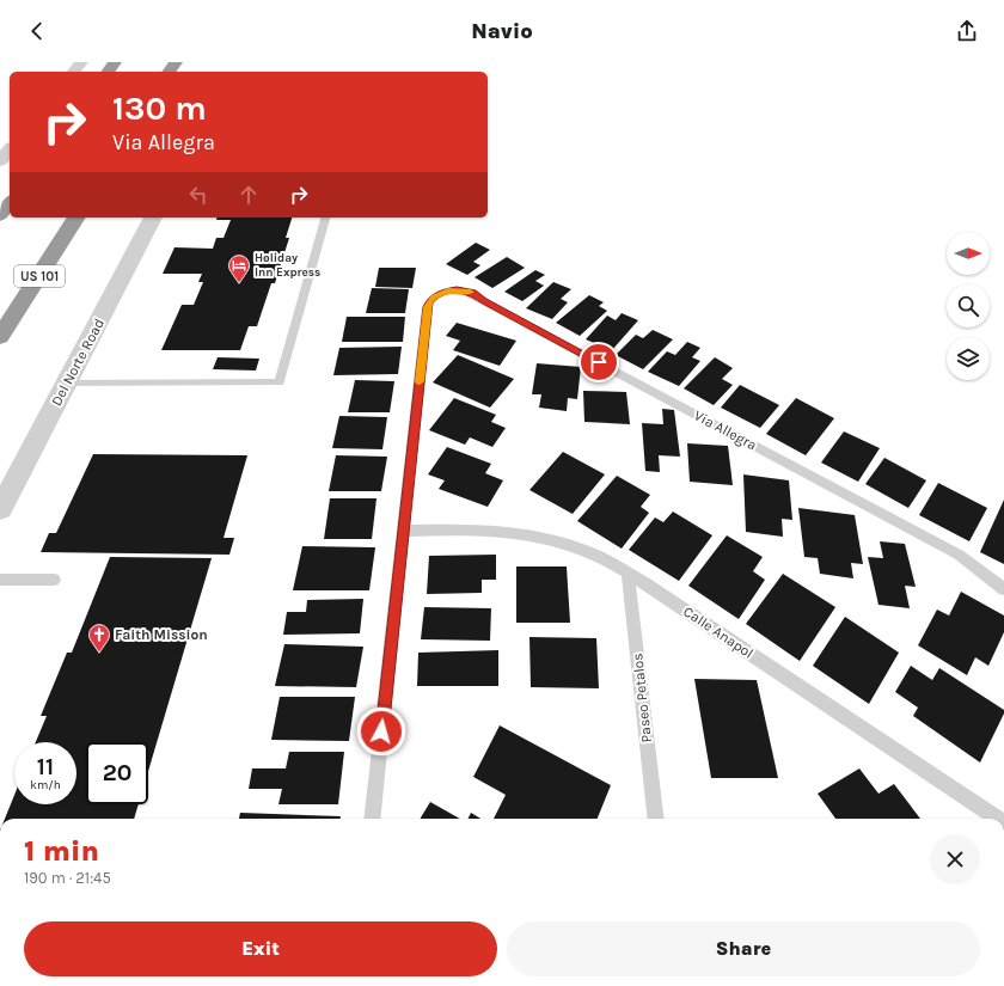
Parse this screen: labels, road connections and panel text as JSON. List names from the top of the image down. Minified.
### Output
{"streets":{"highway":["US 101"],"street":["Del Norte Road"],"lane":["Via Allegra","Calle Anapol","Paseo Petalos"]},"crossings":[["Via Allegra","Calle Anapol"],["Calle Anapol","Paseo Petalos"]],"places":{"hotel":["Holiday Inn Express"],"church":["Faith Mission"]},"north":"right","page":{"header":"Navio","turn":["130 m","Via Allegra"],"speed":"11 km/h","limit":"20","heading":["1 min","190 m · 21:45"],"buttons":["Exit","Share"]}}
